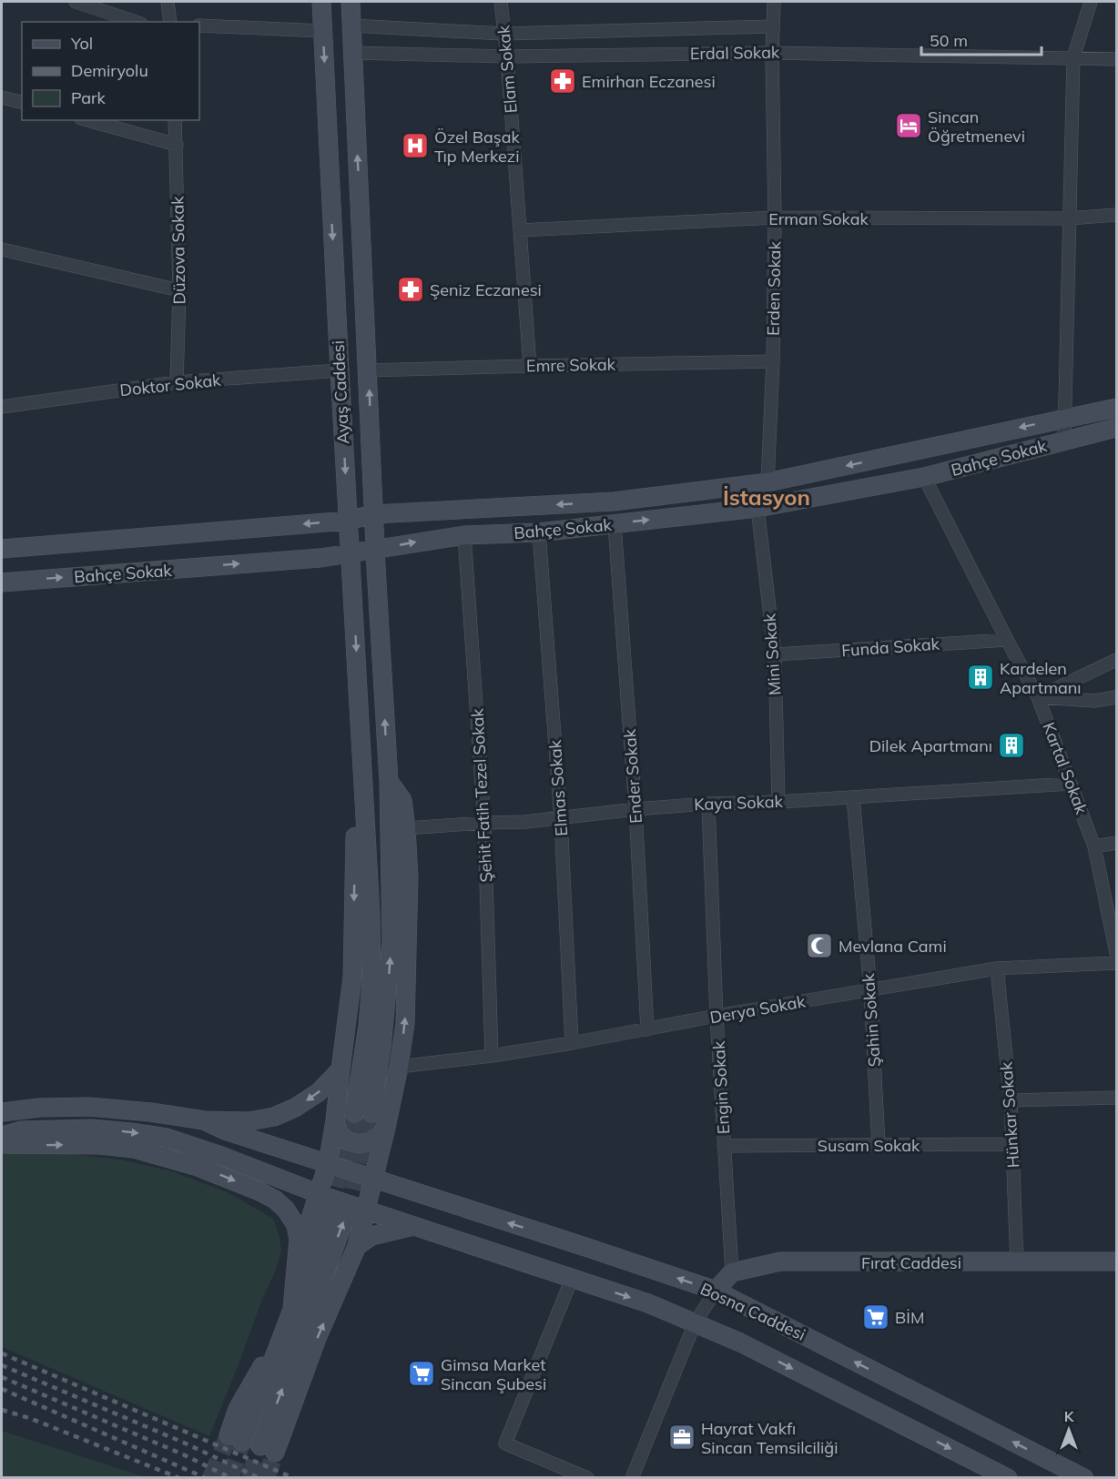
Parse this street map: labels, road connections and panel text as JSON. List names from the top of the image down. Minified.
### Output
{"streets":{"street":["Erdal Sokak","Elam Sokak","Erman Sokak","Düzova Sokak","Erden Sokak","Emre Sokak","Doktor Sokak","Ayaş Caddesi","Bahçe Sokak","Funda Sokak","Mini Sokak","Kartal Sokak","Ender Sokak","Elmas Sokak","Şehit Fatih Tezel Sokak","Kaya Sokak","Derya Sokak","Şahin Sokak","Engin Sokak","Hünkar Sokak","Susam Sokak","Fırat Caddesi","Bosna Caddesi"]},"crossings":[["Erdal Sokak","Elam Sokak"],["Erdal Sokak","Erden Sokak"],["Erdal Sokak","Ayaş Caddesi"],["Elam Sokak","Erman Sokak"],["Elam Sokak","Emre Sokak"],["Erman Sokak","Erden Sokak"],["Düzova Sokak","Doktor Sokak"],["Erden Sokak","Emre Sokak"],["Erden Sokak","Bahçe Sokak"],["Erden Sokak","Mini Sokak"],["Emre Sokak","Ayaş Caddesi"],["Doktor Sokak","Ayaş Caddesi"],["Ayaş Caddesi","Bahçe Sokak"],["Bahçe Sokak","Mini Sokak"],["Bahçe Sokak","Kartal Sokak"],["Bahçe Sokak","Ender Sokak"],["Bahçe Sokak","Elmas Sokak"],["Bahçe Sokak","Şehit Fatih Tezel Sokak"],["Funda Sokak","Mini Sokak"],["Funda Sokak","Kartal Sokak"],["Mini Sokak","Kaya Sokak"],["Kartal Sokak","Kaya Sokak"],["Ender Sokak","Kaya Sokak"],["Ender Sokak","Derya Sokak"],["Elmas Sokak","Kaya Sokak"],["Elmas Sokak","Derya Sokak"],["Şehit Fatih Tezel Sokak","Kaya Sokak"],["Şehit Fatih Tezel Sokak","Derya Sokak"],["Kaya Sokak","Şahin Sokak"],["Kaya Sokak","Engin Sokak"],["Derya Sokak","Şahin Sokak"],["Derya Sokak","Engin Sokak"],["Derya Sokak","Hünkar Sokak"],["Şahin Sokak","Susam Sokak"],["Engin Sokak","Susam Sokak"],["Engin Sokak","Fırat Caddesi"],["Hünkar Sokak","Susam Sokak"],["Hünkar Sokak","Fırat Caddesi"]],"districts":["İstasyon"],"places":{"pharmacy":["Emirhan Eczanesi","Şeniz Eczanesi"],"hotel":["Sincan Öğretmenevi"],"hospital":["Özel Başak Tıp Merkezi"],"building":["Kardelen Apartmanı","Dilek Apartmanı"],"mosque":["Mevlana Cami"],"supermarket":["BİM","Gimsa Market Sincan Şubesi"],"office":["Hayrat Vakfı Sincan Temsilciliği"]},"legend":["Yol","Demiryolu","Park"],"scale_bar":"50 m","north":"top"}
